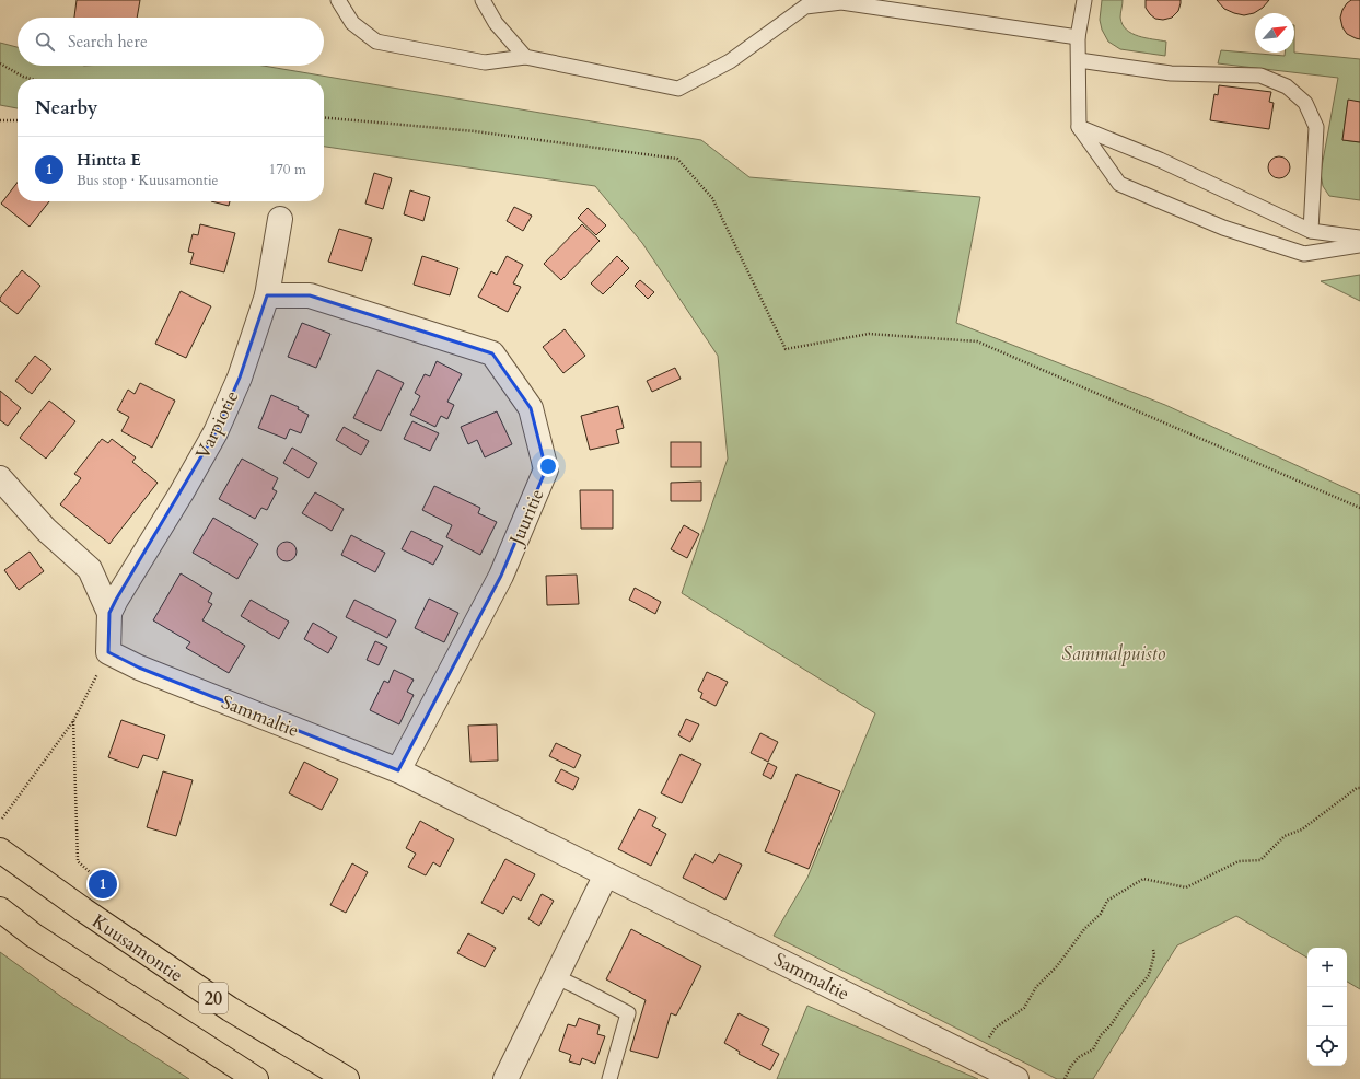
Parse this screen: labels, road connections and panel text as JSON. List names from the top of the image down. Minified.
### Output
{"streets":{"highway":["Kuusamontie","20"],"street":["Varpiotie","Juuritie","Sammaltie"]},"crossings":[["Varpiotie","Juuritie"],["Juuritie","Sammaltie"]],"parks":["Sammalpuisto"],"north":"top right","page":{"search":"Search here","heading":"Nearby","list":[{"mark":"1","name":"Hintta E","note":"Bus stop · Kuusamontie","value":"170 m"}],"pins":"1","map_buttons":["+","−"]}}
